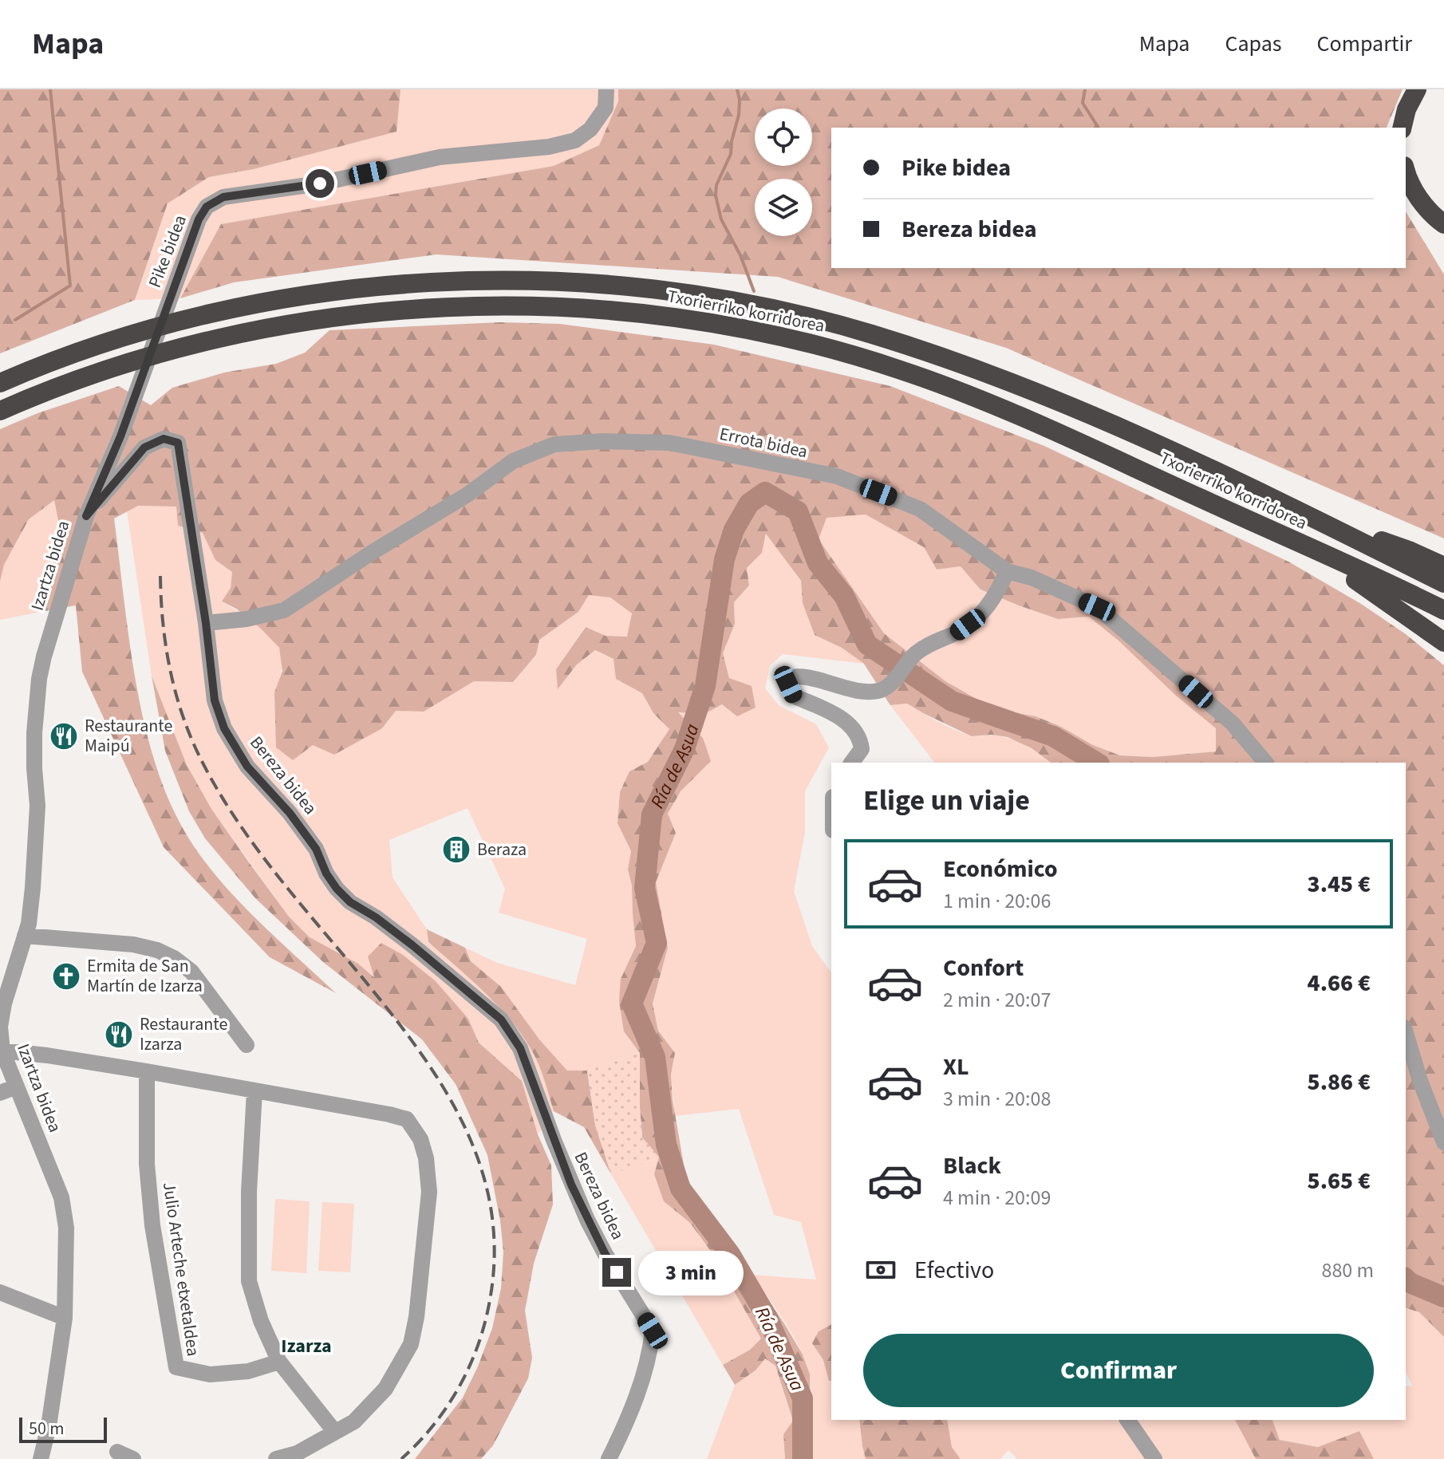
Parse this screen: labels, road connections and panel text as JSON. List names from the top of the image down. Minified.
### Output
{"streets":{"highway":["Txorierriko korridorea"],"street":["Pike bidea","Errota bidea","Izartza bidea","Bereza bidea","Julio Arteche etxetaldea"]},"crossings":[["Pike bidea","Izartza bidea"],["Errota bidea","Bereza bidea"],["Izartza bidea","Bereza bidea"]],"districts":["Izarza"],"water":["Ría de Asua"],"places":{"restaurant":["Restaurante Maipú","Restaurante Izarza"],"building":["Beraza"],"church":["Ermita de San Martín de Izarza"]},"scale_bar":"50 m","page":{"header":"Mapa","nav":["Mapa","Capas","Compartir"],"banner":["Pike bidea","Bereza bidea"],"heading":"Elige un viaje","list":[{"name":"Económico","note":"1 min · 20:06","value":"3.45 €"},{"name":"Confort","note":"2 min · 20:07","value":"4.66 €"},{"name":"XL","note":"3 min · 20:08","value":"5.86 €"},{"name":"Black","note":"4 min · 20:09","value":"5.65 €"}],"pay":["Efectivo","880 m"],"bubble":"3 min","buttons":"Confirmar","scale":"50 m"}}
